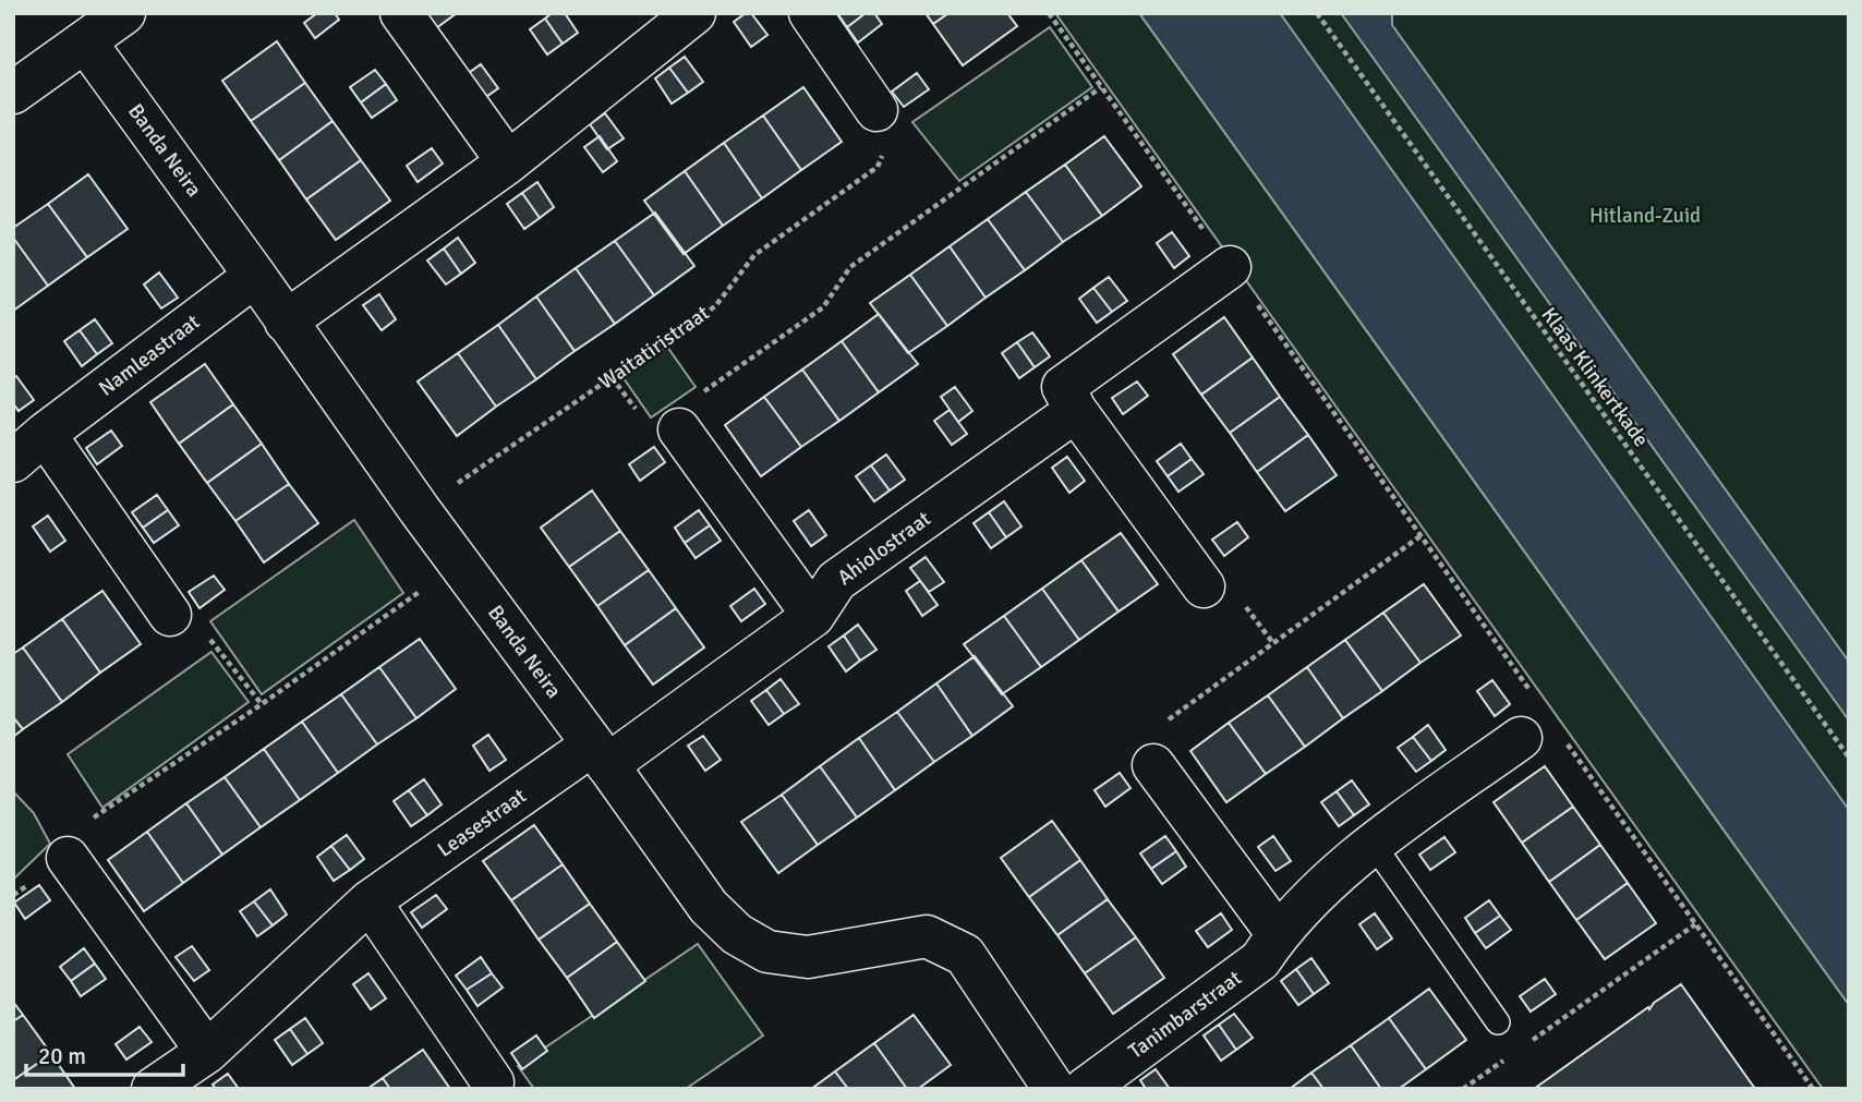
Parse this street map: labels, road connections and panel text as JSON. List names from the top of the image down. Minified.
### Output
{"streets":{"street":["Banda Neira","Namleastraat","Ahiolostraat","Leasestraat","Tanimbarstraat"],"path":["Waitatiristraat","Klaas Klinkertkade"]},"crossings":[["Banda Neira","Waitatiristraat"],["Banda Neira","Namleastraat"],["Banda Neira","Leasestraat"],["Ahiolostraat","Leasestraat"]],"parks":["Hitland-Zuid"],"scale_bar":"20 m"}
